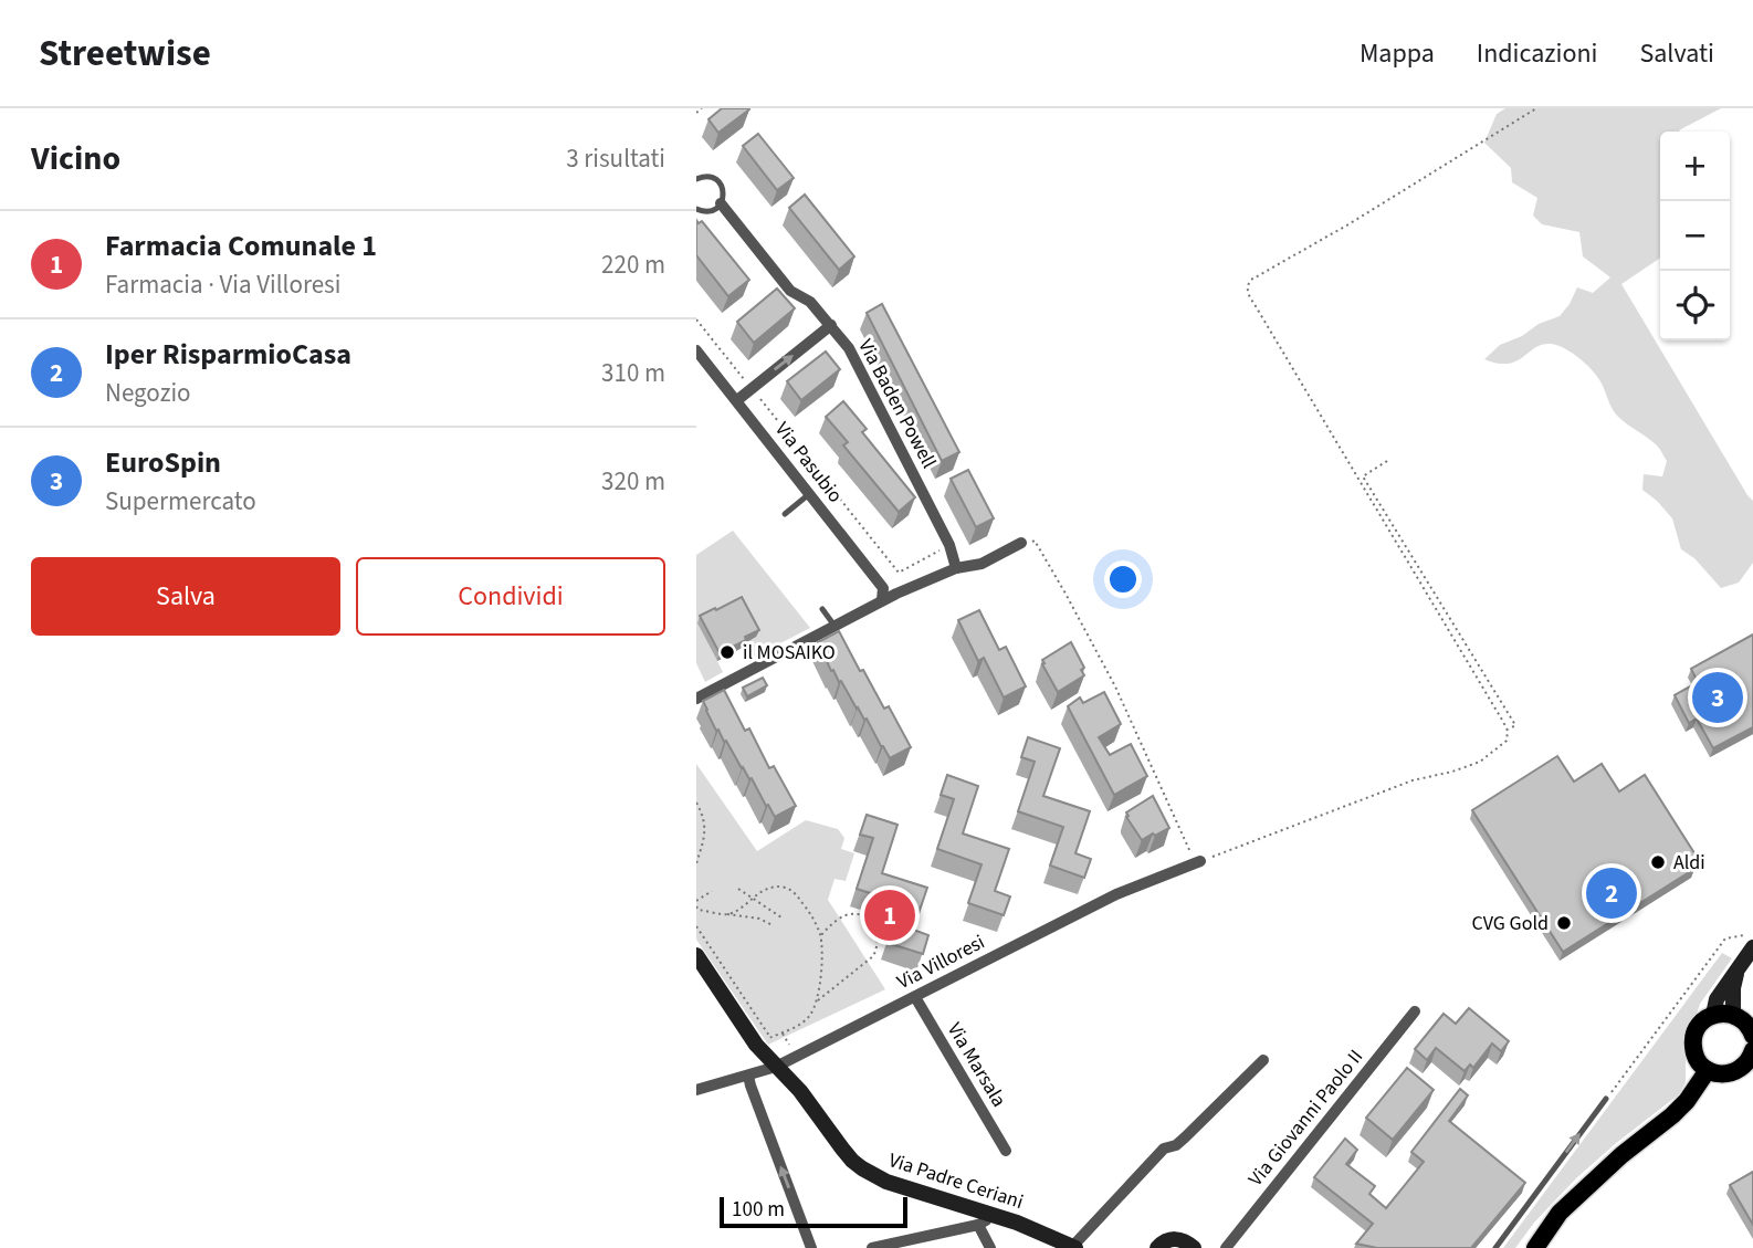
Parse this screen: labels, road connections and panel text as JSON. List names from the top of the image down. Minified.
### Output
{"streets":{"street":["Via Baden Powell","Via Pasubio","Via Villoresi","Via Marsala","Via Giovanni Paolo II","Via Padre Ceriani"]},"crossings":[["Via Villoresi","Via Marsala"],["Via Villoresi","Via Padre Ceriani"]],"places":["il MOSAIKO","Aldi","CVG Gold"],"scale_bar":"100 m","page":{"header":"Streetwise","nav":["Mappa","Indicazioni","Salvati"],"heading":["Vicino","3 risultati"],"map_buttons":["+","−"],"list":[{"mark":"1","name":"Farmacia Comunale 1","note":"Farmacia · Via Villoresi","value":"220 m"},{"mark":"2","name":"Iper RisparmioCasa","note":"Negozio","value":"310 m"},{"mark":"3","name":"EuroSpin","note":"Supermercato","value":"320 m"}],"buttons":["Salva","Condividi"],"pins":["3","2","1"],"scale":"100 m"}}
